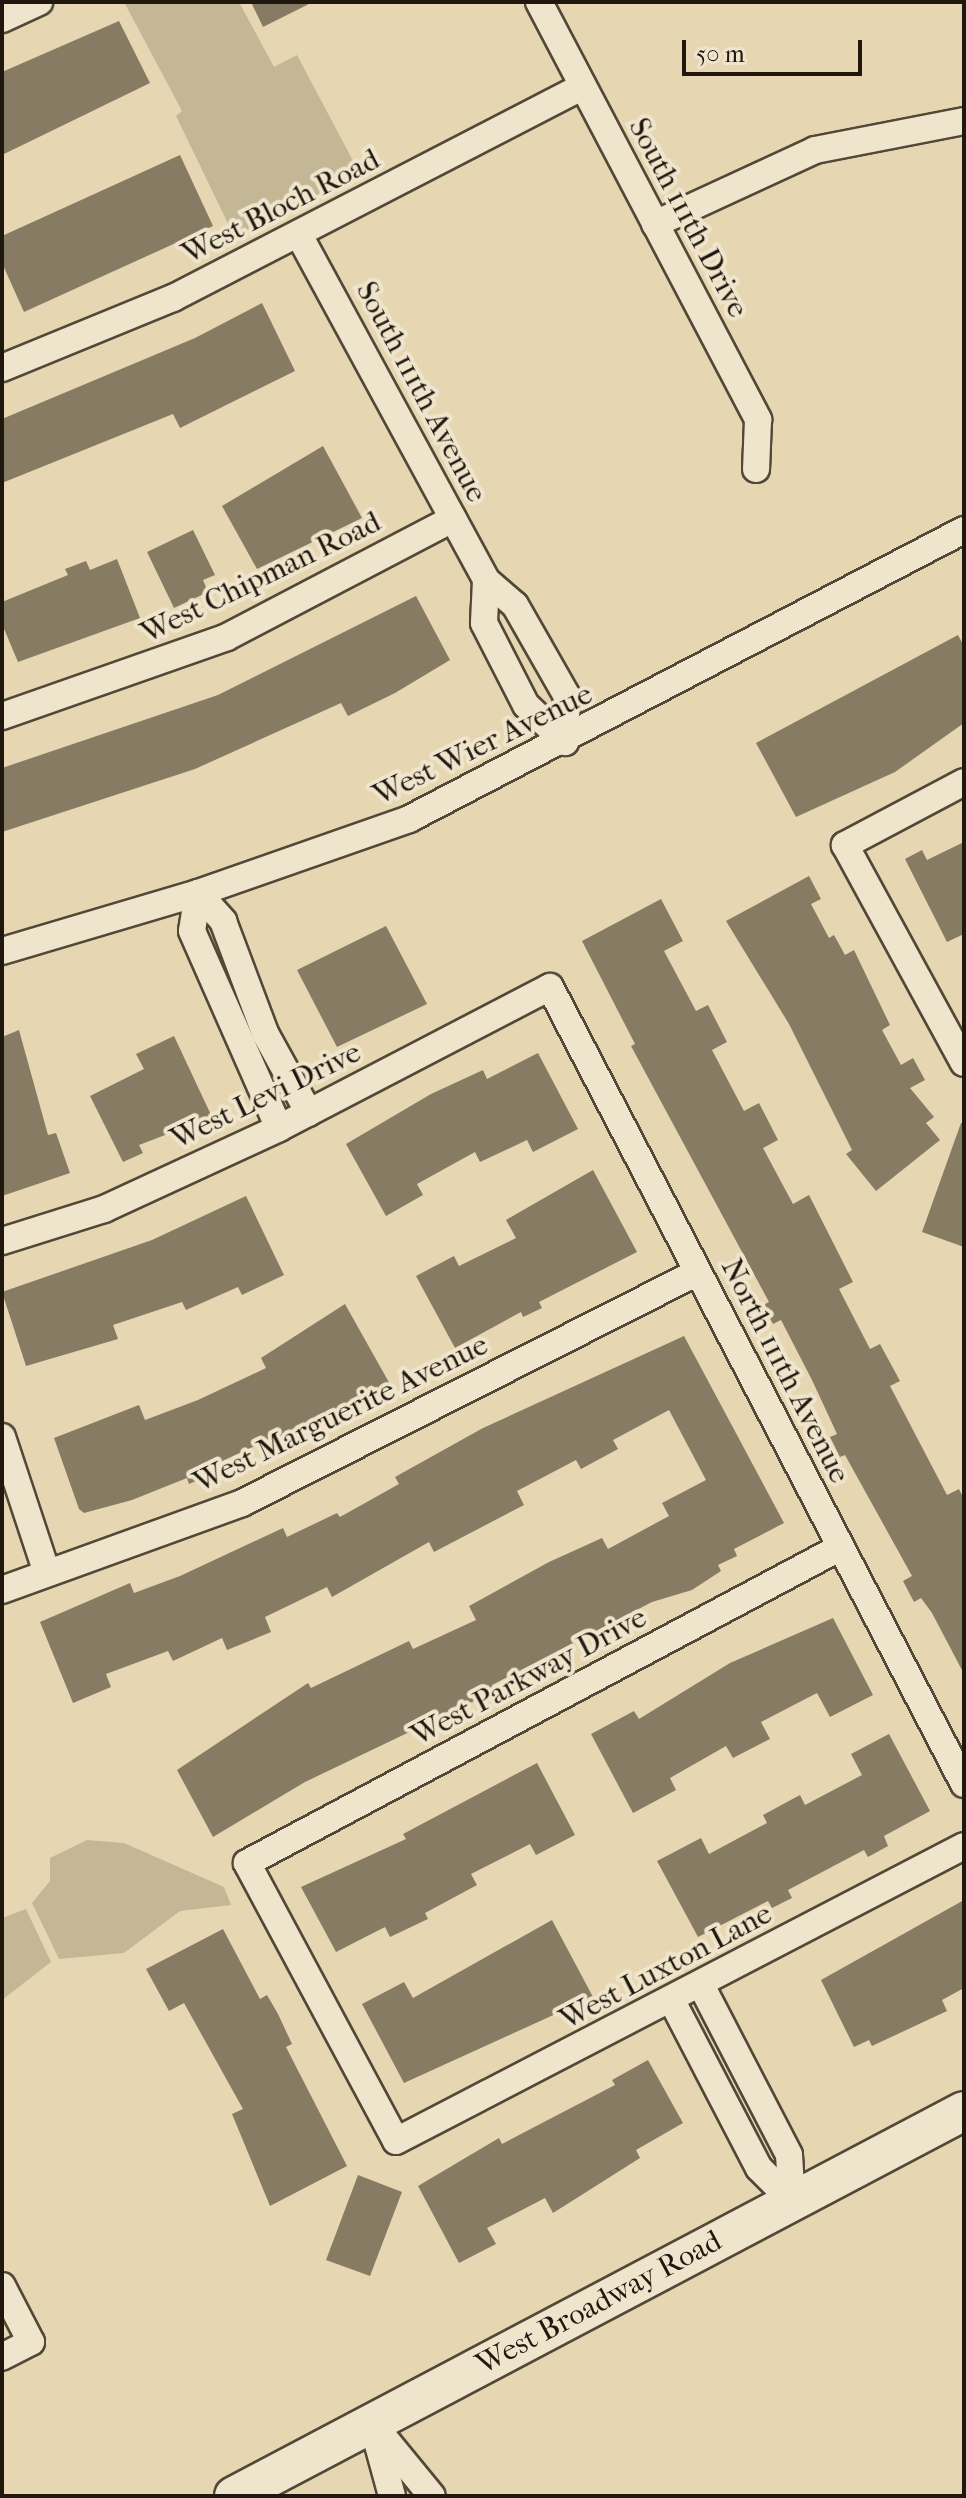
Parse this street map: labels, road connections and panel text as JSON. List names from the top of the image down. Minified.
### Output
{"streets":{"main road":["West Broadway Road"],"street":["West Bloch Road","South 111th Drive","South 111th Avenue","West Chipman Road","West Wier Avenue","West Levi Drive","North 111th Avenue","West Marguerite Avenue","West Parkway Drive","West Luxton Lane"]},"crossings":[["West Bloch Road","South 111th Drive"],["West Bloch Road","South 111th Avenue"],["South 111th Avenue","West Chipman Road"],["South 111th Avenue","West Wier Avenue"],["West Levi Drive","North 111th Avenue"],["North 111th Avenue","West Marguerite Avenue"],["North 111th Avenue","West Parkway Drive"],["West Parkway Drive","West Luxton Lane"]],"scale_bar":"50 m"}
